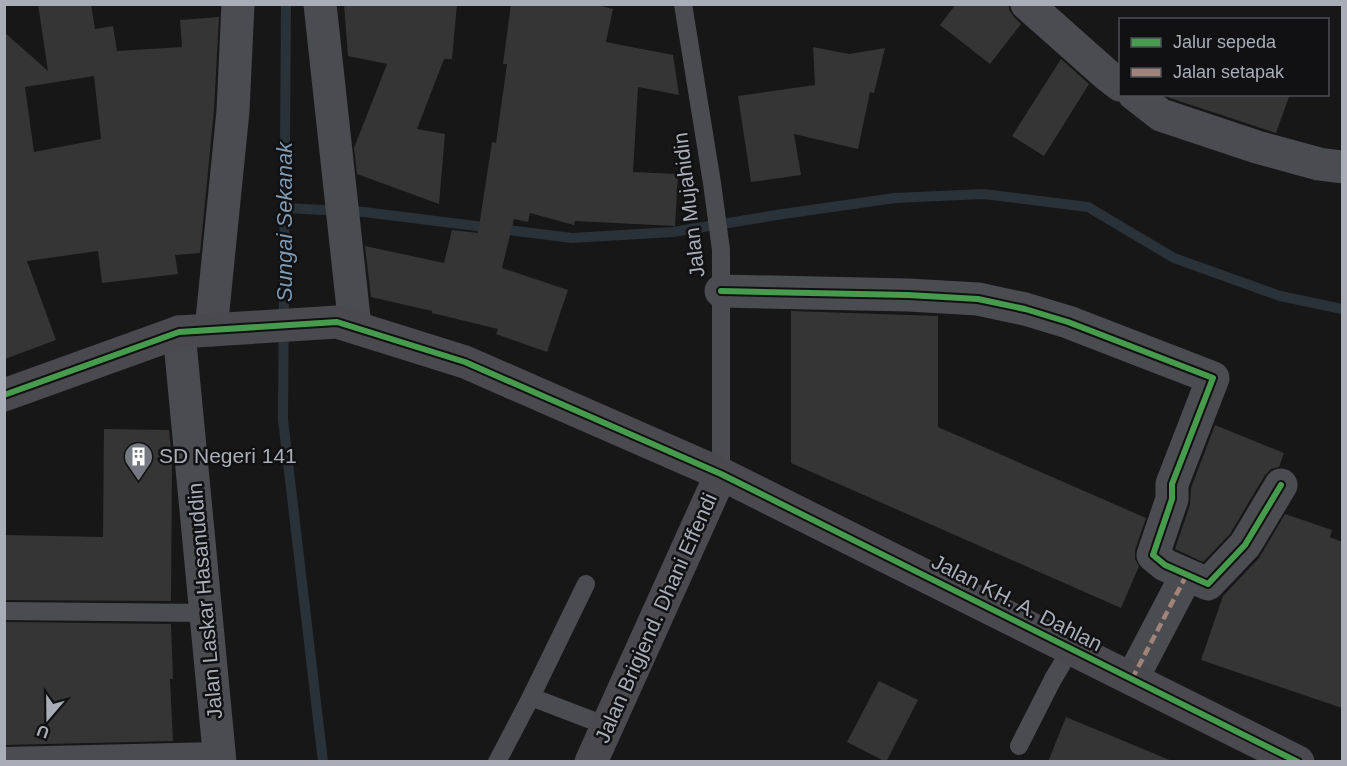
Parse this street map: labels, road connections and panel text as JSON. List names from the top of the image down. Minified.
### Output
{"streets":{"street":["Jalan Laskar Hasanuddin","Jalan KH. A. Dahlan","Jalan Brigjend. Dhani Effendi"],"lane":["Jalan Mujahidin"]},"crossings":[["Jalan Mujahidin","Jalan KH. A. Dahlan"],["Jalan Mujahidin","Jalan Brigjend. Dhani Effendi"],["Jalan KH. A. Dahlan","Jalan Brigjend. Dhani Effendi"]],"water":["Sungai Sekanak"],"places":{"building":["SD Negeri 141"]},"legend":["Jalur sepeda","Jalan setapak"],"north":"bottom"}
